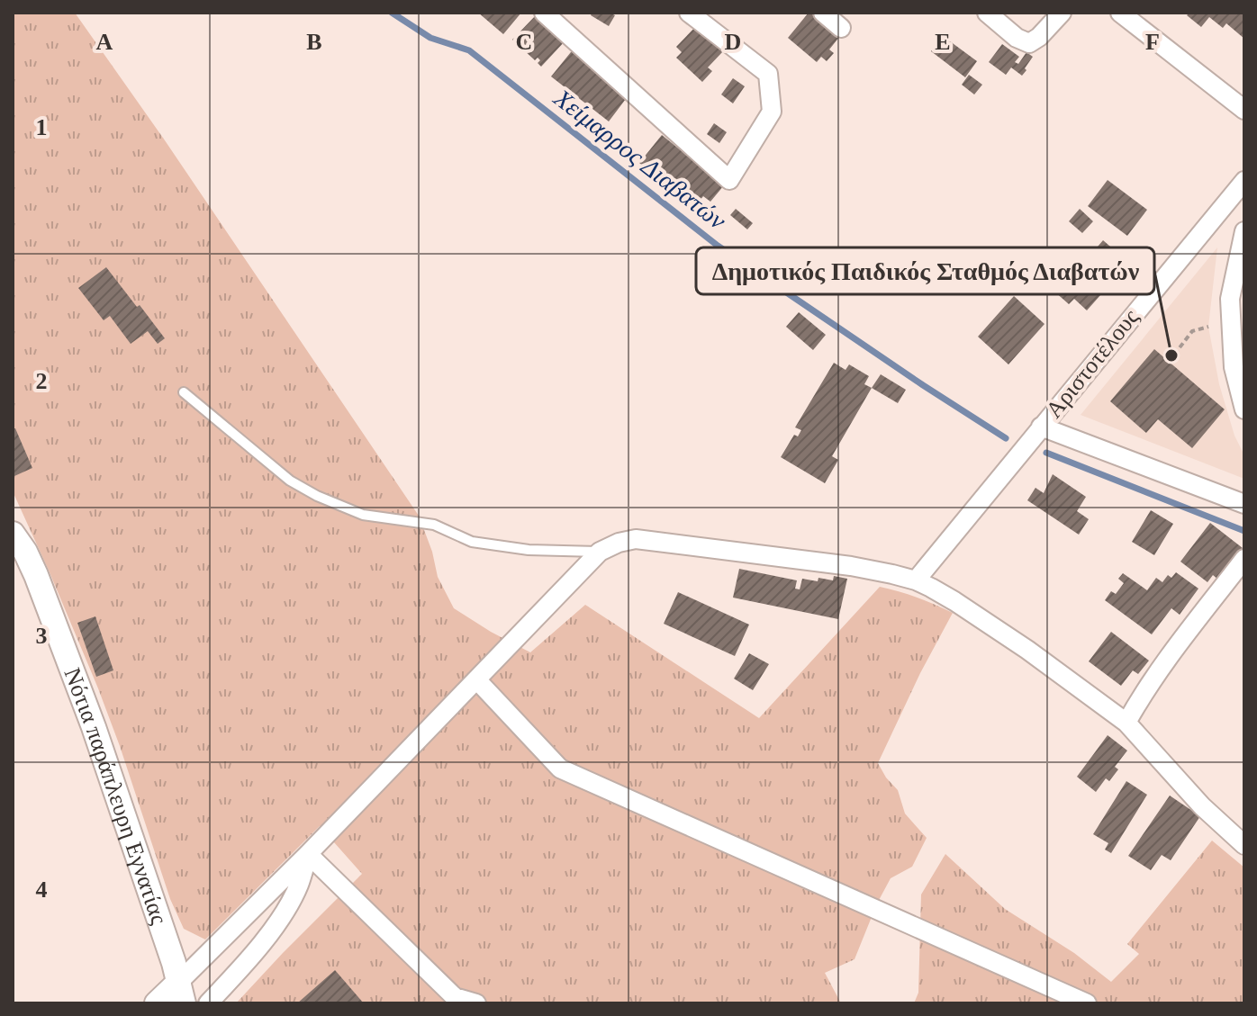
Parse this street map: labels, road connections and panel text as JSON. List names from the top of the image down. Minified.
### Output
{"streets":{"street":["Αριστοτέλους","Νότια παράπλευρη Εγνατίας"]},"water":["Χείμαρρος Διαβατών"],"places":["Δημοτικός Παιδικός Σταθμός Διαβατών"],"grid":{"columns":["A","B","C","D","E","F"],"rows":["1","2","3","4"]}}
